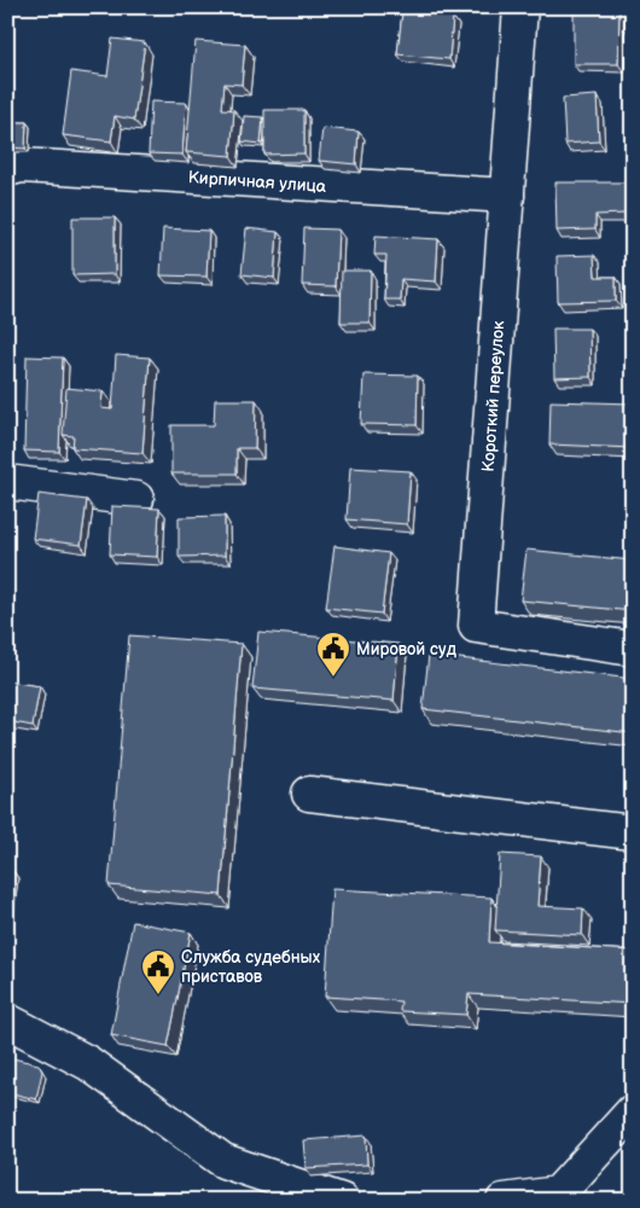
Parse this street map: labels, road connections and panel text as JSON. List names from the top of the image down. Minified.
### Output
{"streets":{"street":["Кирпичная улица","Короткий переулок"]},"crossings":[["Кирпичная улица","Короткий переулок"]],"places":{"public building":["Мировой суд","Служба судебных приставов"]}}
